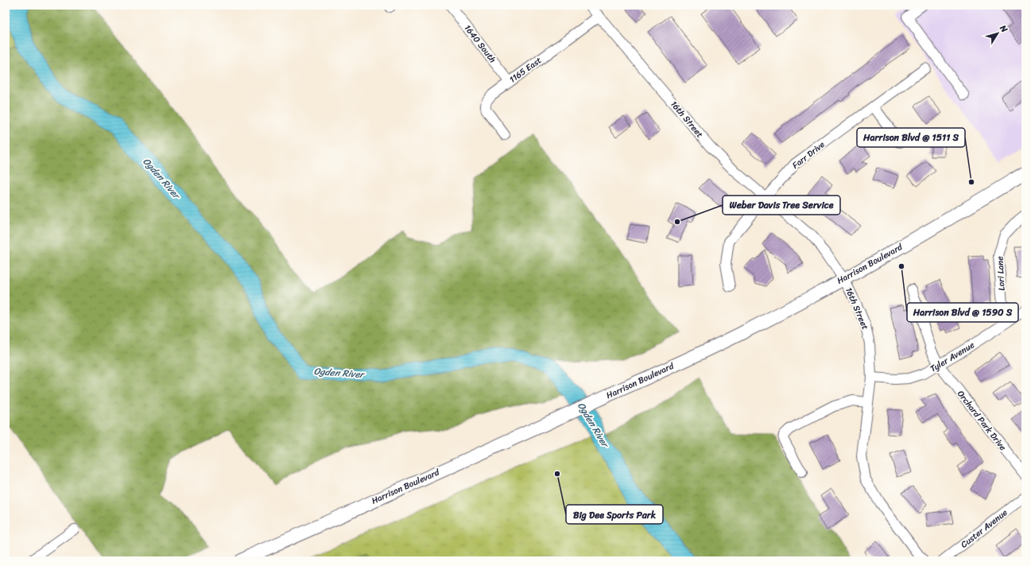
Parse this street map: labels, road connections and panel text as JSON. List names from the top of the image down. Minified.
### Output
{"streets":{"main road":["Harrison Boulevard"],"street":["1640 South","1165 East","16th Street","Farr Drive","Lori Lane","Tyler Avenue","Orchard Park Drive","Custer Avenue"]},"crossings":[["1640 South","1165 East"],["1165 East","16th Street"],["16th Street","Farr Drive"],["16th Street","Harrison Boulevard"],["16th Street","Tyler Avenue"],["Lori Lane","Tyler Avenue"],["Tyler Avenue","Orchard Park Drive"]],"water":["Ogden River"],"places":["Harrison Blvd @ 1511 S","Weber Davis Tree Service","Harrison Blvd @ 1590 S","Big Dee Sports Park"],"north":"top right"}
